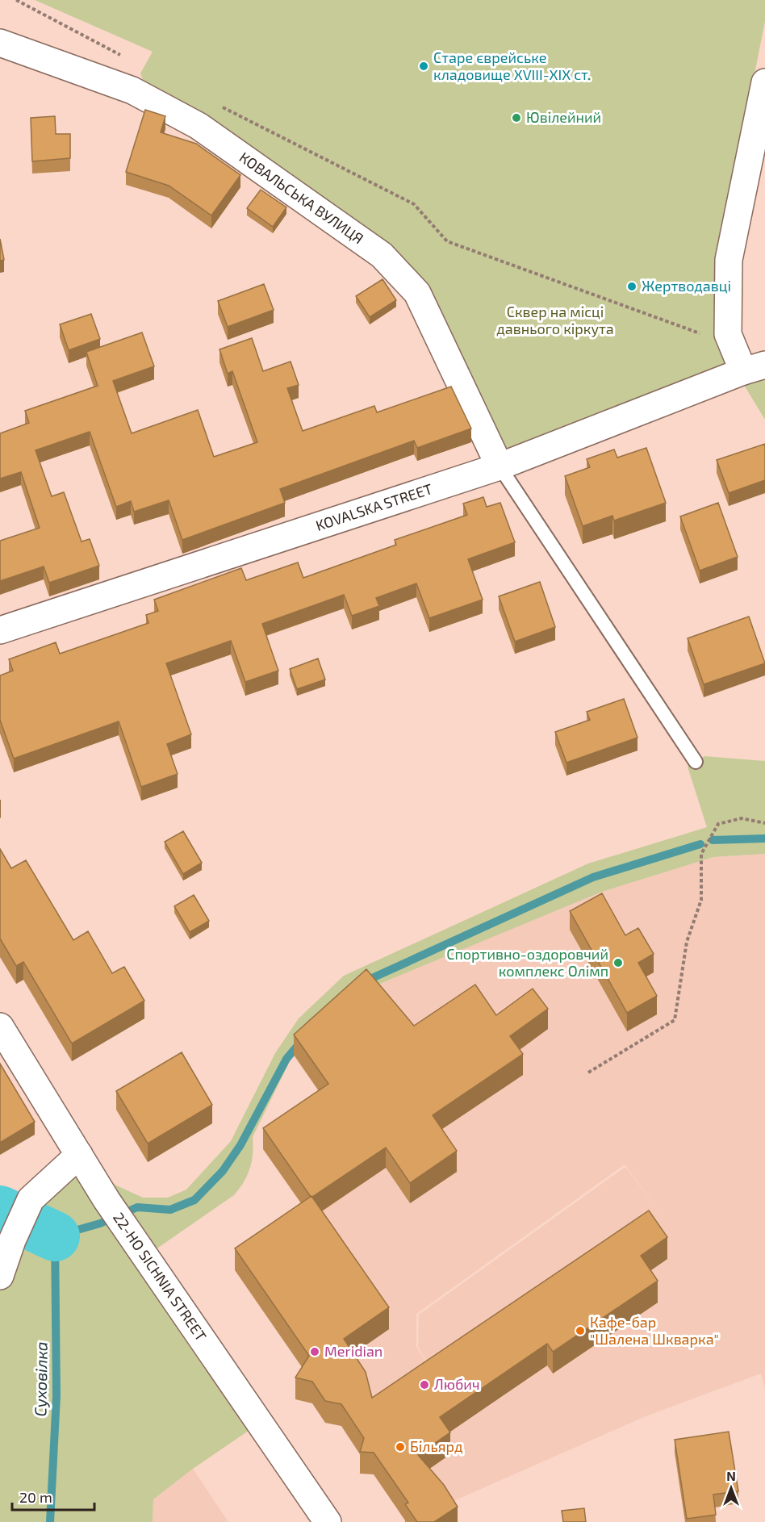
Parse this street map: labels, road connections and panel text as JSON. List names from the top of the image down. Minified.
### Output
{"streets":{"street":["КОВАЛЬСЬКА ВУЛИЦЯ","KOVALSKA STREET","22-HO SICHNIA STREET"]},"crossings":[["КОВАЛЬСЬКА ВУЛИЦЯ","KOVALSKA STREET"]],"water":["Суховілка"],"parks":["Сквер на місці давнього кіркута"],"places":["Старе єврейське кладовище XVIII-XIX ст.","Ювілейний","Жертводавці","Спортивно-оздоровчий комплекс Олімп","Кафе-бар \"Шалена Шкварка\"","Meridian","Любич","Більярд"],"scale_bar":"20 m","north":"top"}
